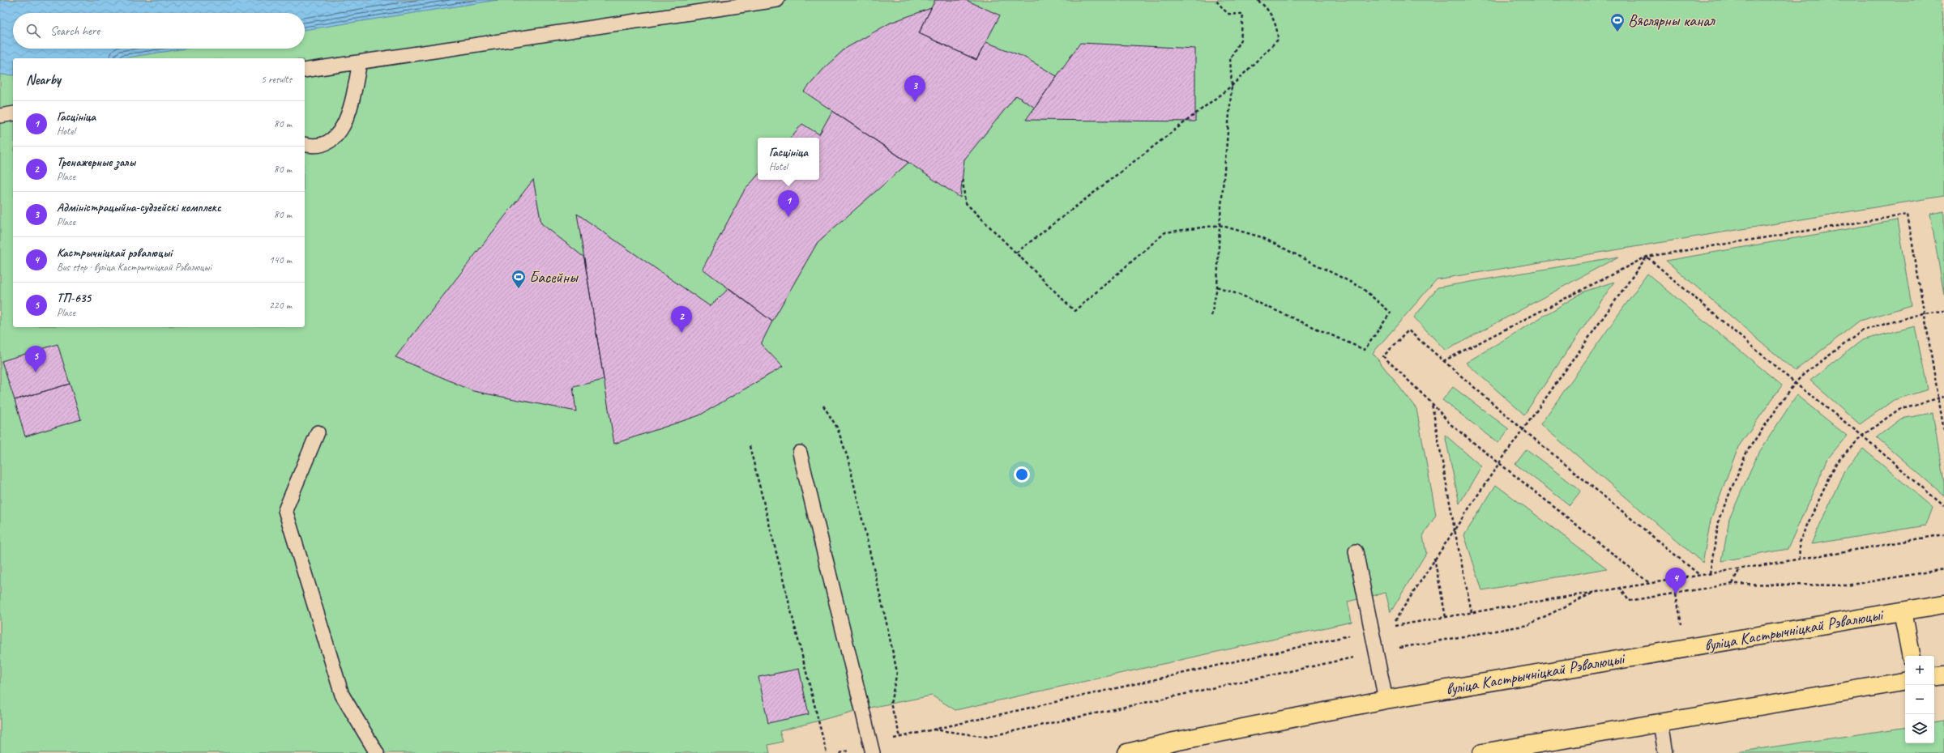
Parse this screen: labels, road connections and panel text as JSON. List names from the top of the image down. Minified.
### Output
{"streets":{"highway":["вуліца Кастрычніцкай Рэвалюцыі"]},"places":{"sports":["Вяслярны канал","Басейны"]},"page":{"search":"Search here","heading":["Nearby","5 results"],"pins":["3","1","2","5","4"],"list":[{"mark":"1","name":"Гасцініца","note":"Hotel","value":"80 m"},{"mark":"2","name":"Тренажерные залы","note":"Place","value":"80 m"},{"mark":"3","name":"Адміністрацыйна-судзейскі комплекс","note":"Place","value":"80 m"},{"mark":"4","name":"Кастрычніцкай рэвалюцыі","note":"Bus stop · вуліца Кастрычніцкай Рэвалюцыі","value":"140 m"},{"mark":"5","name":"ТП-635","note":"Place","value":"220 m"}],"popup":["Гасцініца","Hotel"],"map_buttons":["+","−"]}}
